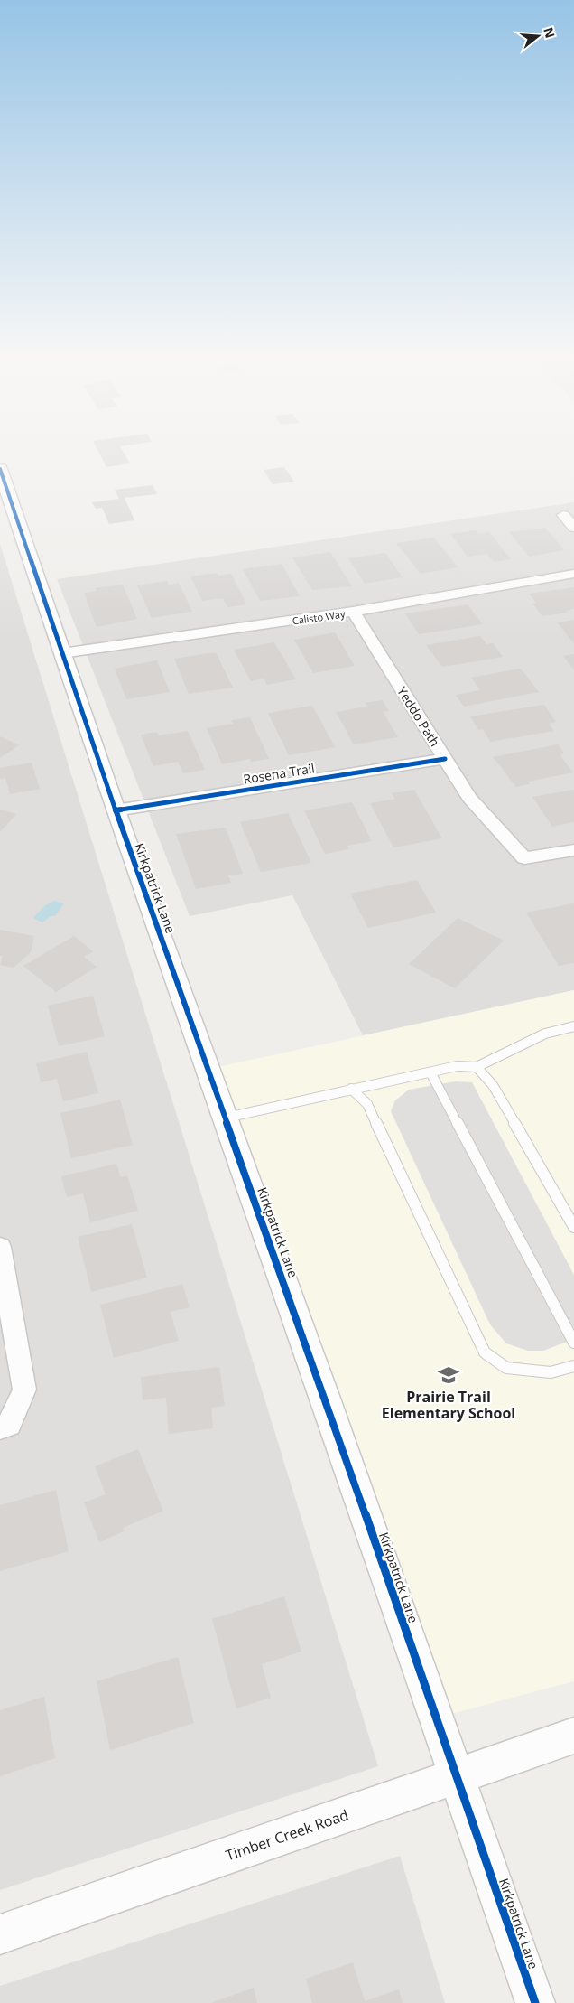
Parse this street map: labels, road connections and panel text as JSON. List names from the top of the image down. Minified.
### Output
{"streets":{"street":["Calisto Way","Yeddo Path","Rosena Trail","Kirkpatrick Lane","Timber Creek Road"]},"crossings":[["Calisto Way","Yeddo Path"],["Calisto Way","Kirkpatrick Lane"],["Yeddo Path","Rosena Trail"],["Rosena Trail","Kirkpatrick Lane"],["Kirkpatrick Lane","Timber Creek Road"]],"places":{"school or university":["Prairie Trail Elementary School"]},"north":"right"}
